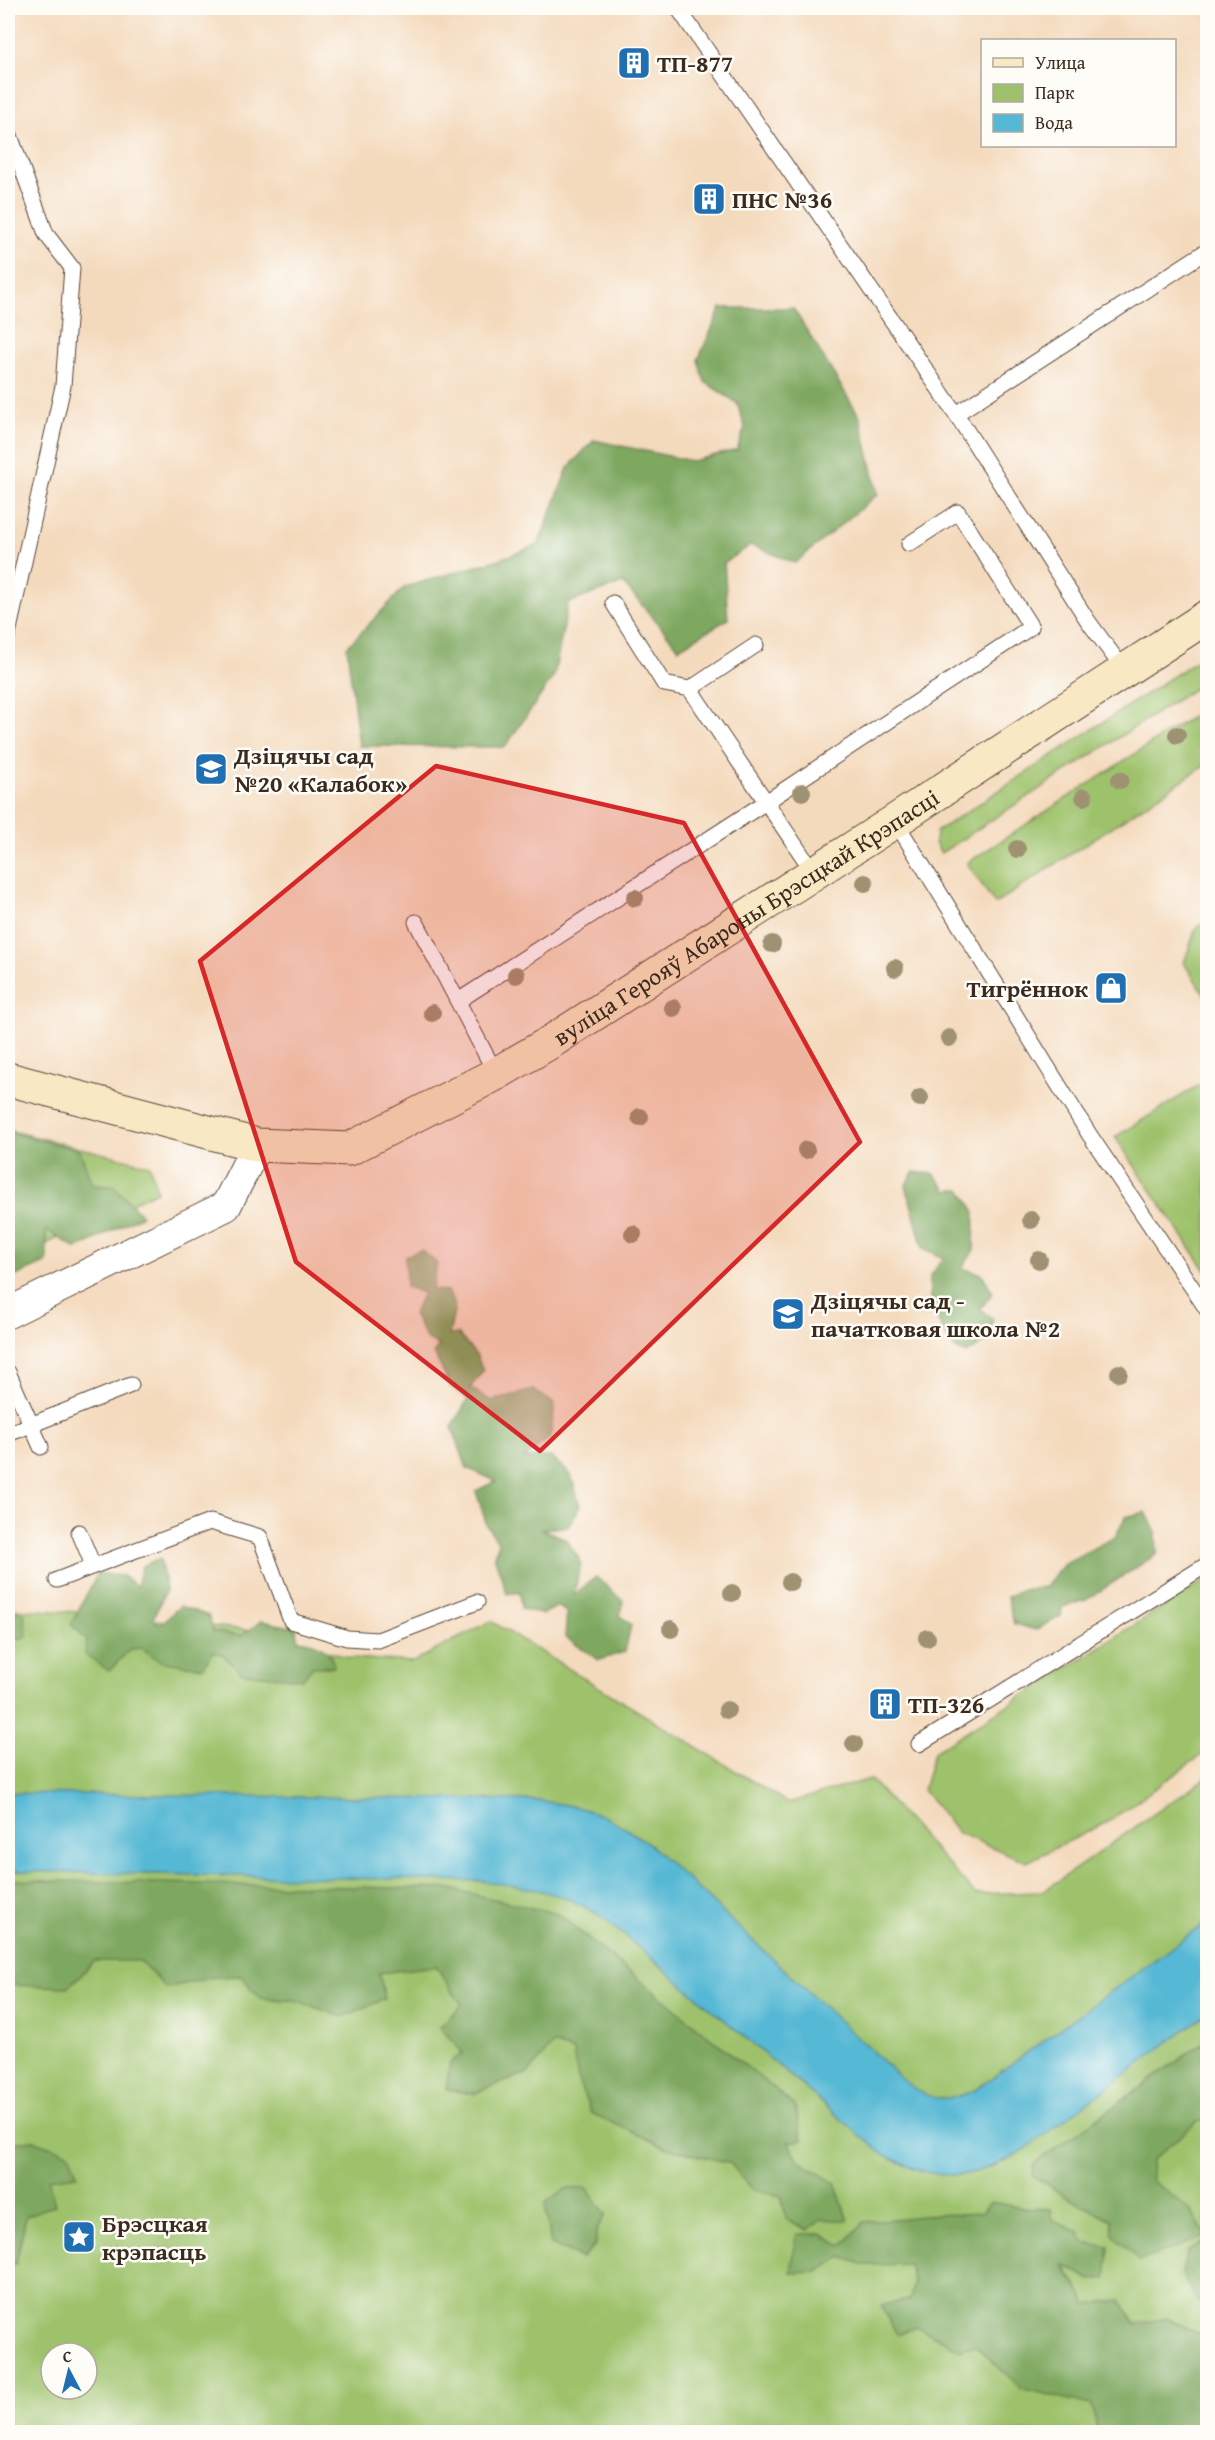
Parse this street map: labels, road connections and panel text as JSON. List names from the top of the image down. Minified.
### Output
{"streets":{"main road":["вуліца Герояў Абароны Брэсцкай Крэпасці"]},"places":{"building":["ТП-877","ПНС №36","ТП-326"],"school or university":["Дзіцячы сад №20 «Калабок»","Дзіцячы сад - пачатковая школа №2"],"shop":["Тигрённок"],"place":["Брэсцкая крэпасць"]},"legend":["Улица","Парк","Вода"],"north":"top"}
